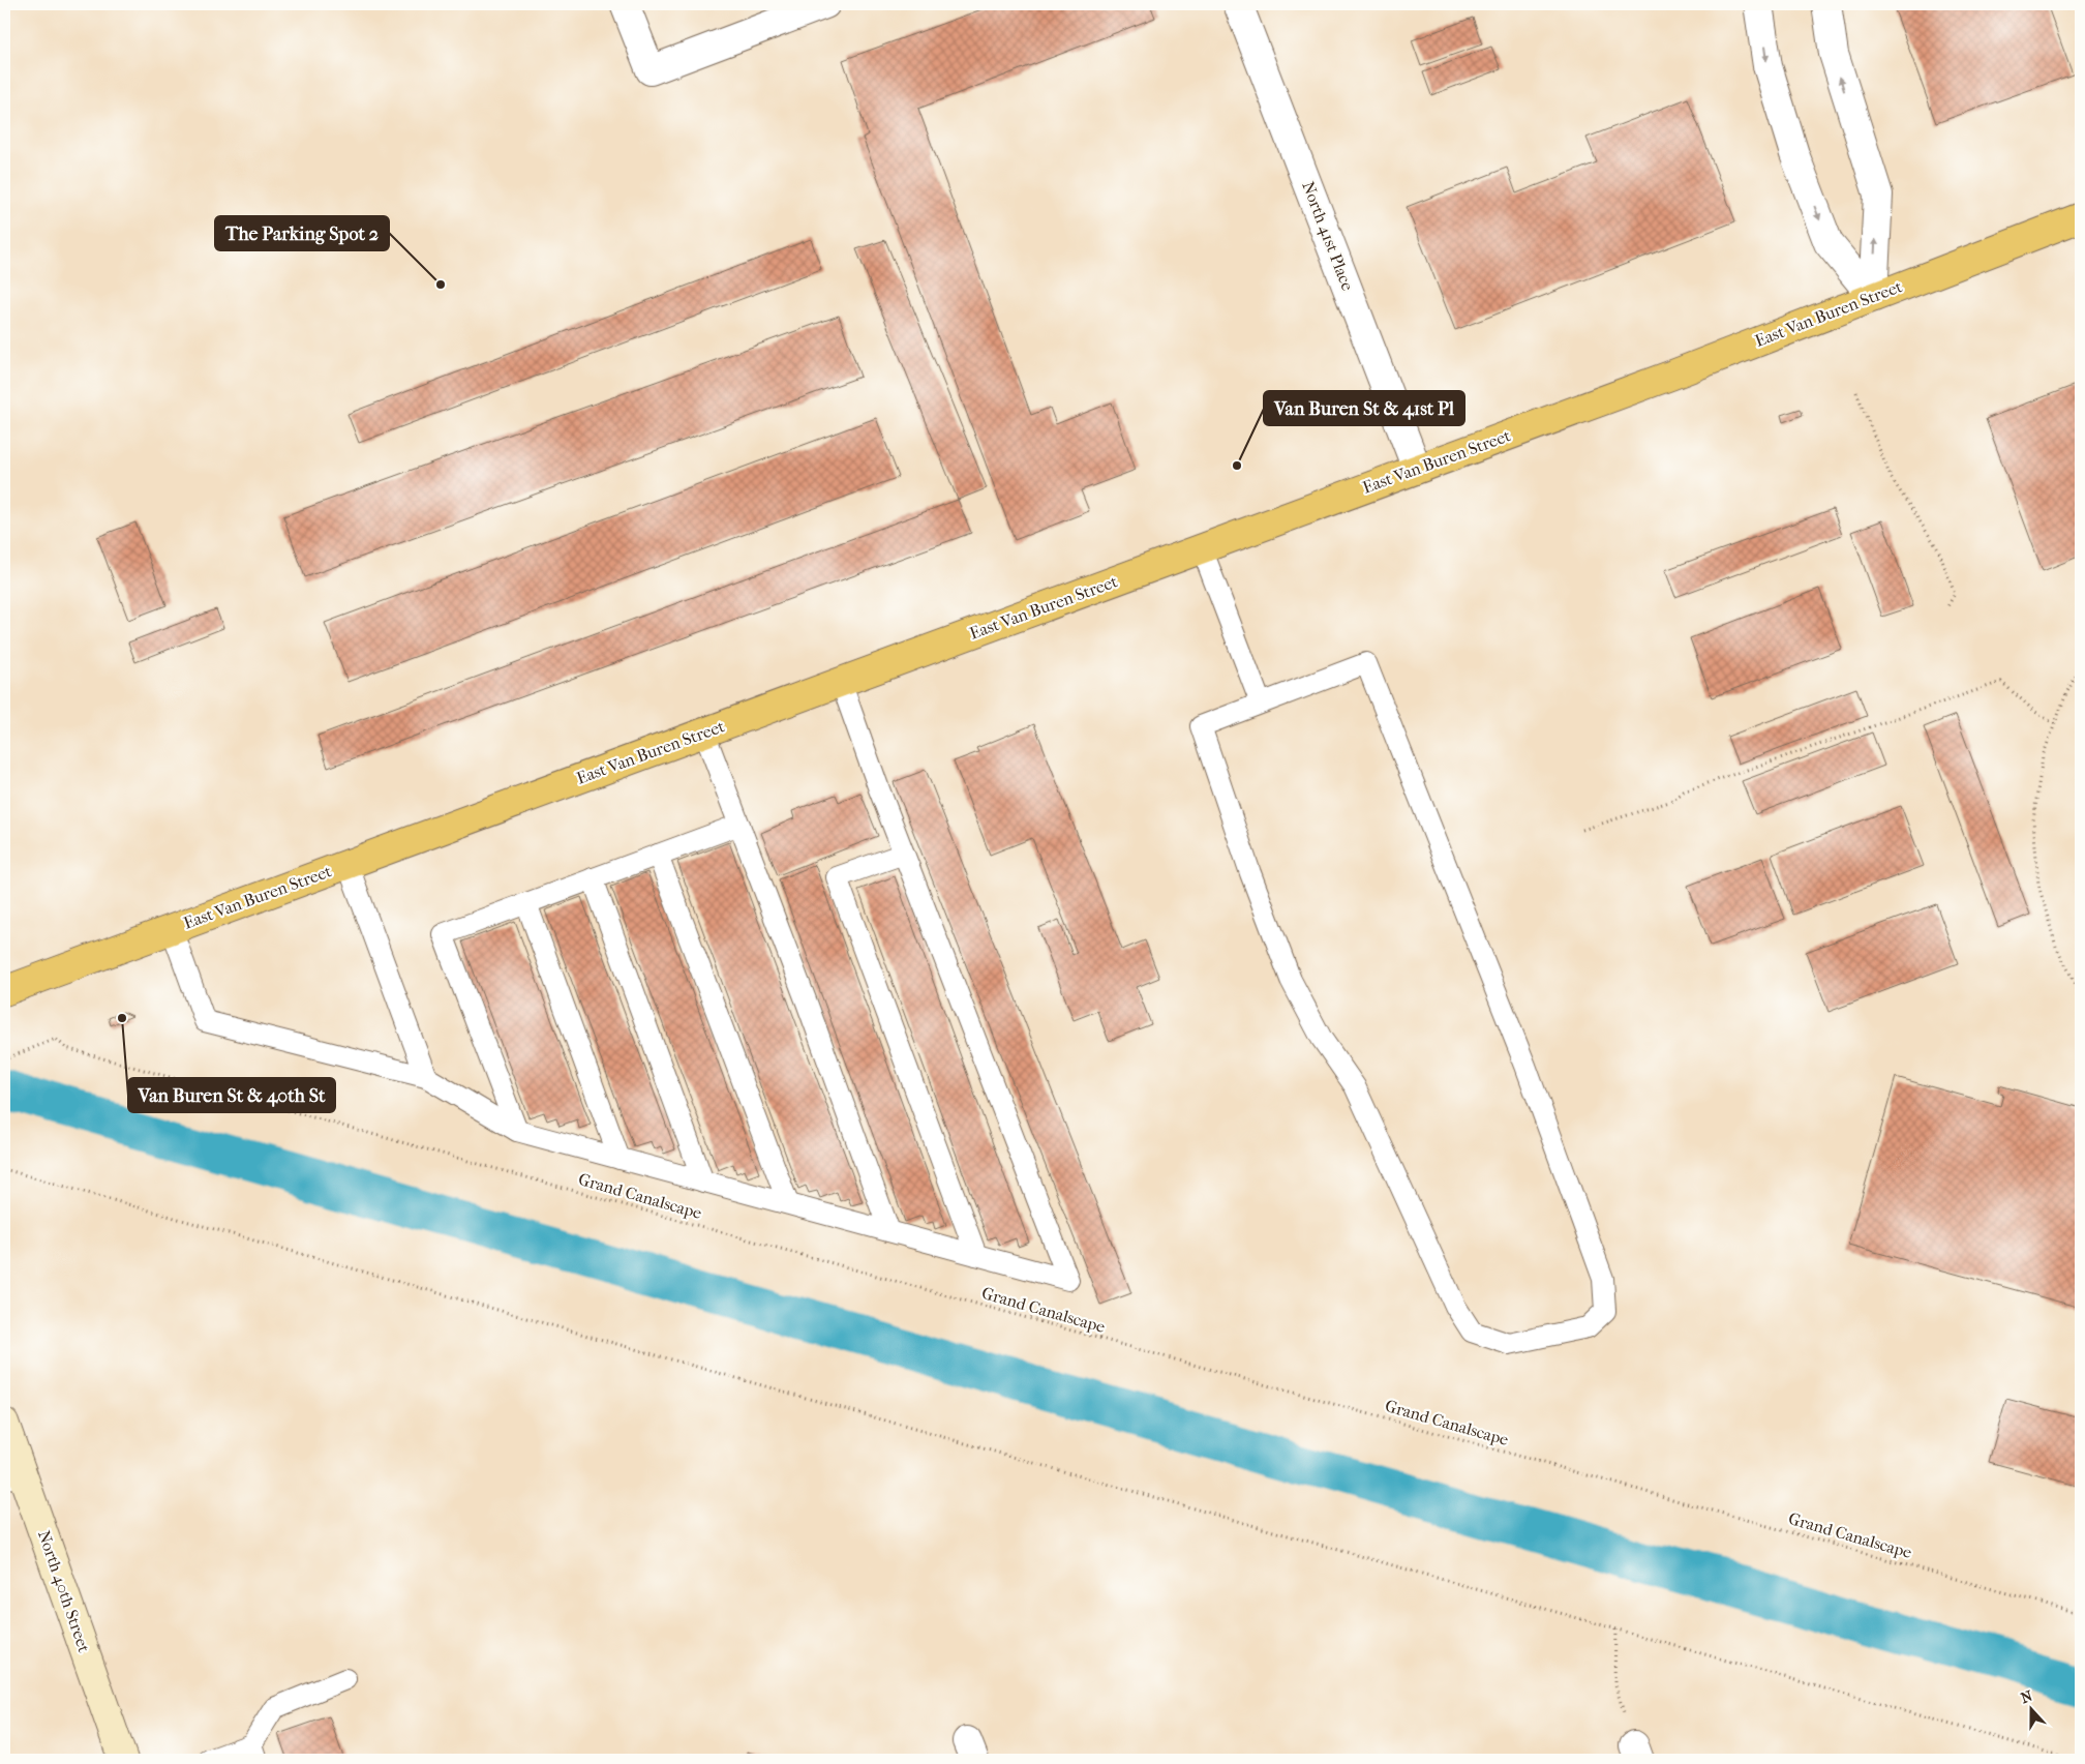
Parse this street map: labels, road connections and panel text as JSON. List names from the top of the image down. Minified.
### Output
{"streets":{"main road":["East Van Buren Street","North 40th Street"],"street":["North 41st Place"],"path":["Grand Canalscape"]},"crossings":[["North 41st Place","East Van Buren Street"]],"places":["The Parking Spot 2","Van Buren St & 41st Pl","Van Buren St & 40th St"],"north":"top"}
